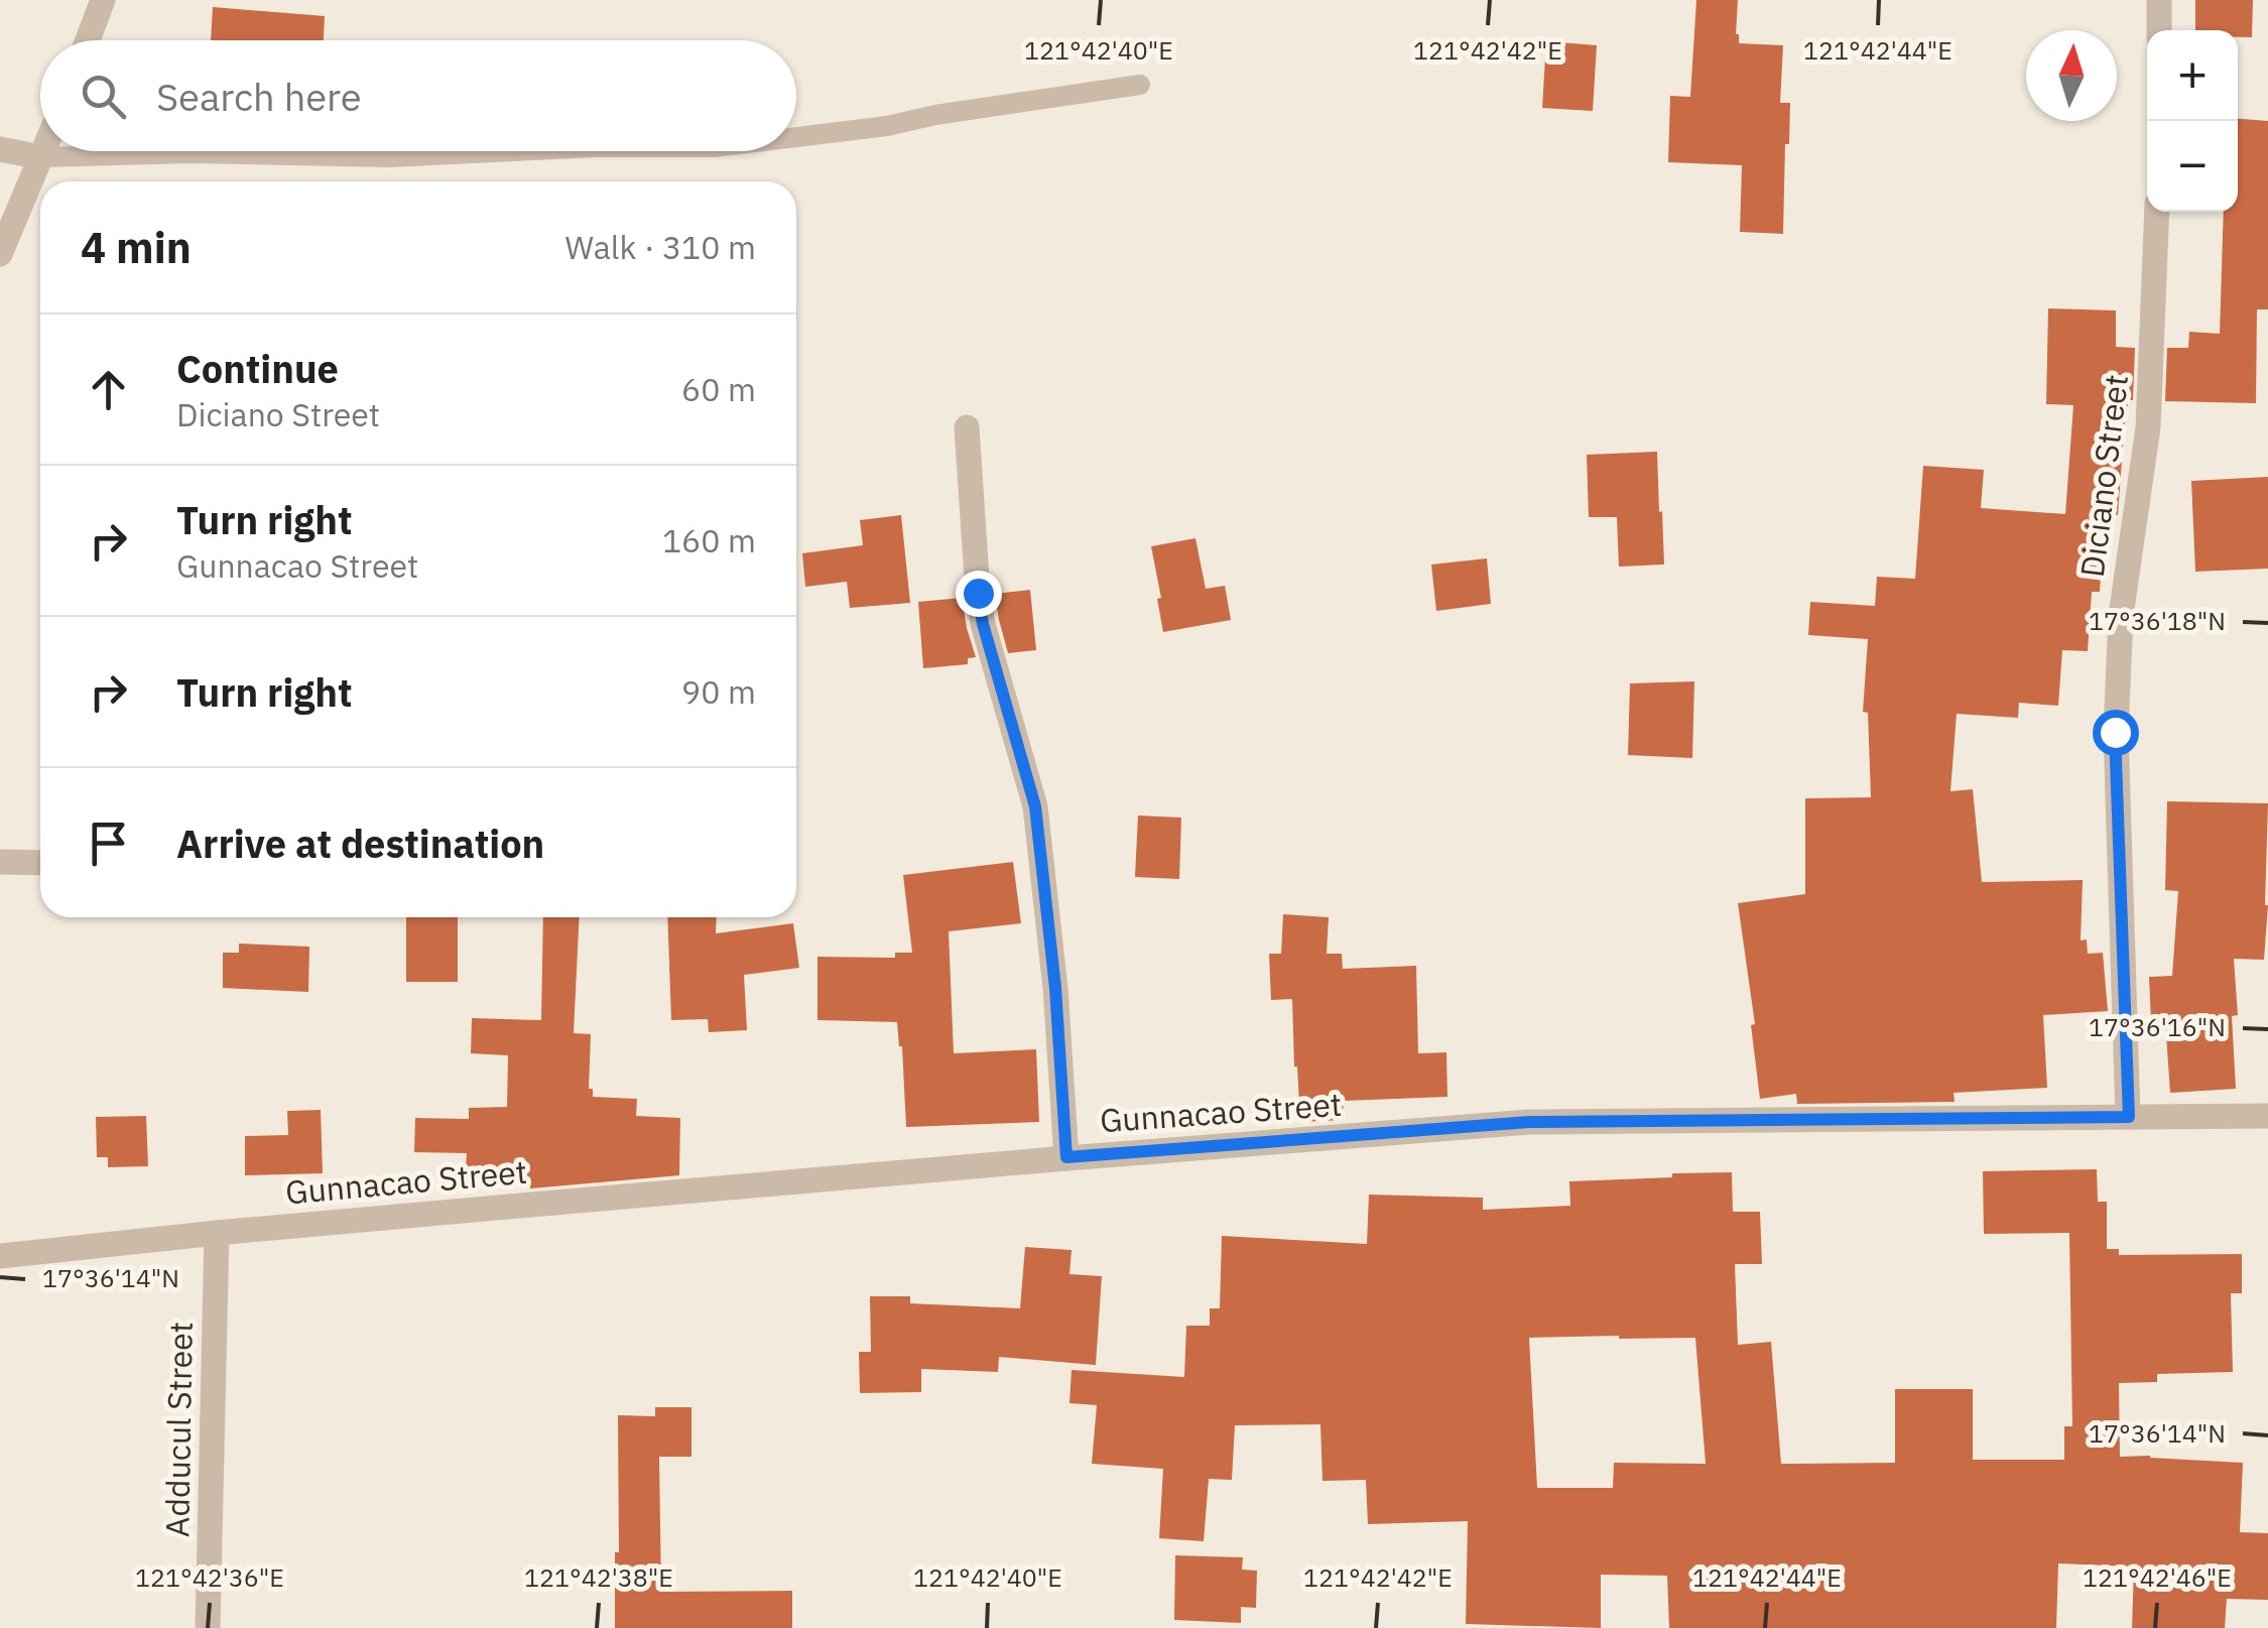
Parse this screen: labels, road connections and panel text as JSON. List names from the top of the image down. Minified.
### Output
{"streets":{"street":["Diciano Street","Gunnacao Street","Adducul Street"]},"crossings":[["Diciano Street","Gunnacao Street"],["Gunnacao Street","Adducul Street"]],"north":"top","page":{"map_buttons":["+","−"],"search":"Search here","heading":["4 min","Walk · 310 m"],"list":[["Continue","Diciano Street","60 m"],["Turn right","Gunnacao Street","160 m"],["Turn right","90 m"],"Arrive at destination"]},"coordinates":["121°42'40\"E","121°42'42\"E","121°42'44\"E","17°36'18\"N","17°36'16\"N","17°36'14\"N","121°42'36\"E","121°42'38\"E","121°42'46\"E"]}
